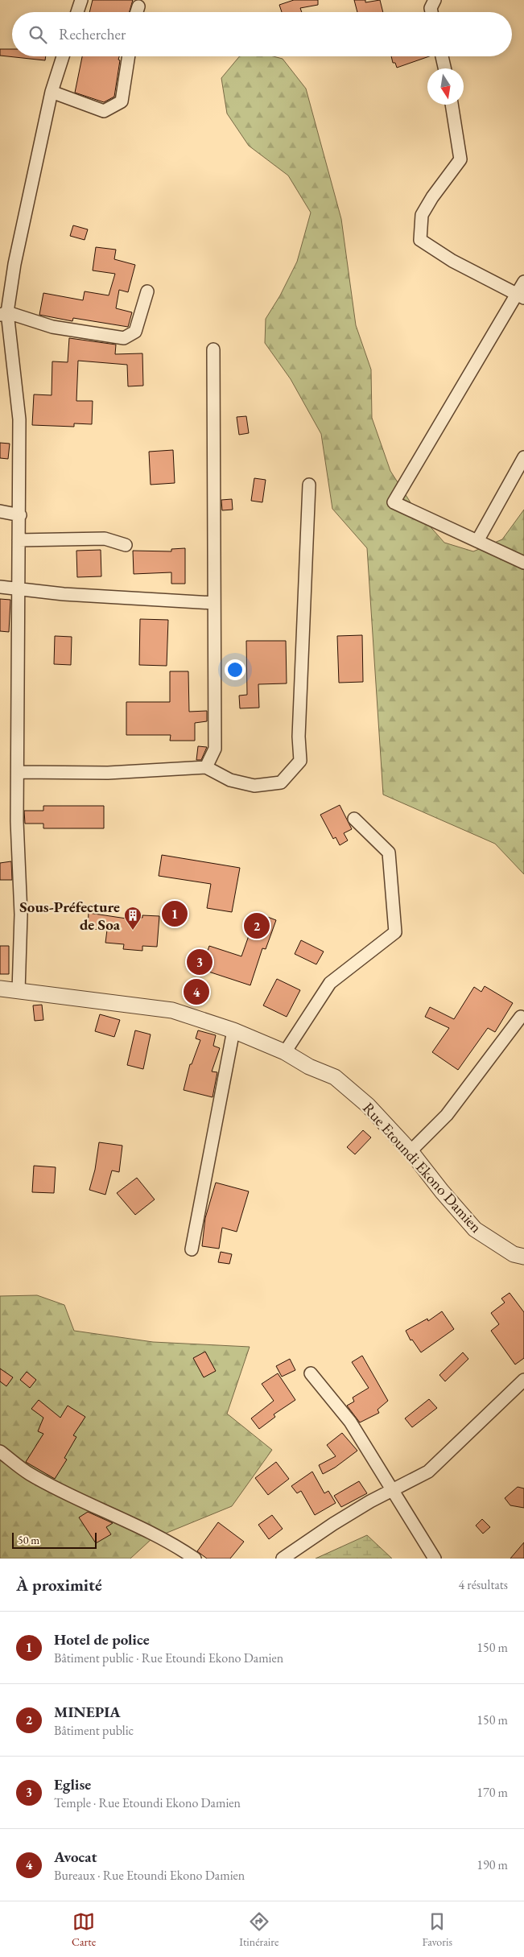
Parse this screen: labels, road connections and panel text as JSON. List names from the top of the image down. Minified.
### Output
{"streets":{"street":["Rue Etoundi Ekono Damien"]},"places":{"building":["Sous-Préfecture de Soa"]},"scale_bar":"50 m","north":"bottom","page":{"search":"Rechercher","pins":["1","2","3","4"],"scale":"50 m","heading":["À proximité","4 résultats"],"list":[{"mark":"1","name":"Hotel de police","note":"Bâtiment public · Rue Etoundi Ekono Damien","value":"150 m"},{"mark":"2","name":"MINEPIA","note":"Bâtiment public","value":"150 m"},{"mark":"3","name":"Eglise","note":"Temple · Rue Etoundi Ekono Damien","value":"170 m"},{"mark":"4","name":"Avocat","note":"Bureaux · Rue Etoundi Ekono Damien","value":"190 m"}],"nav":["Carte","Itinéraire","Favoris"]}}
